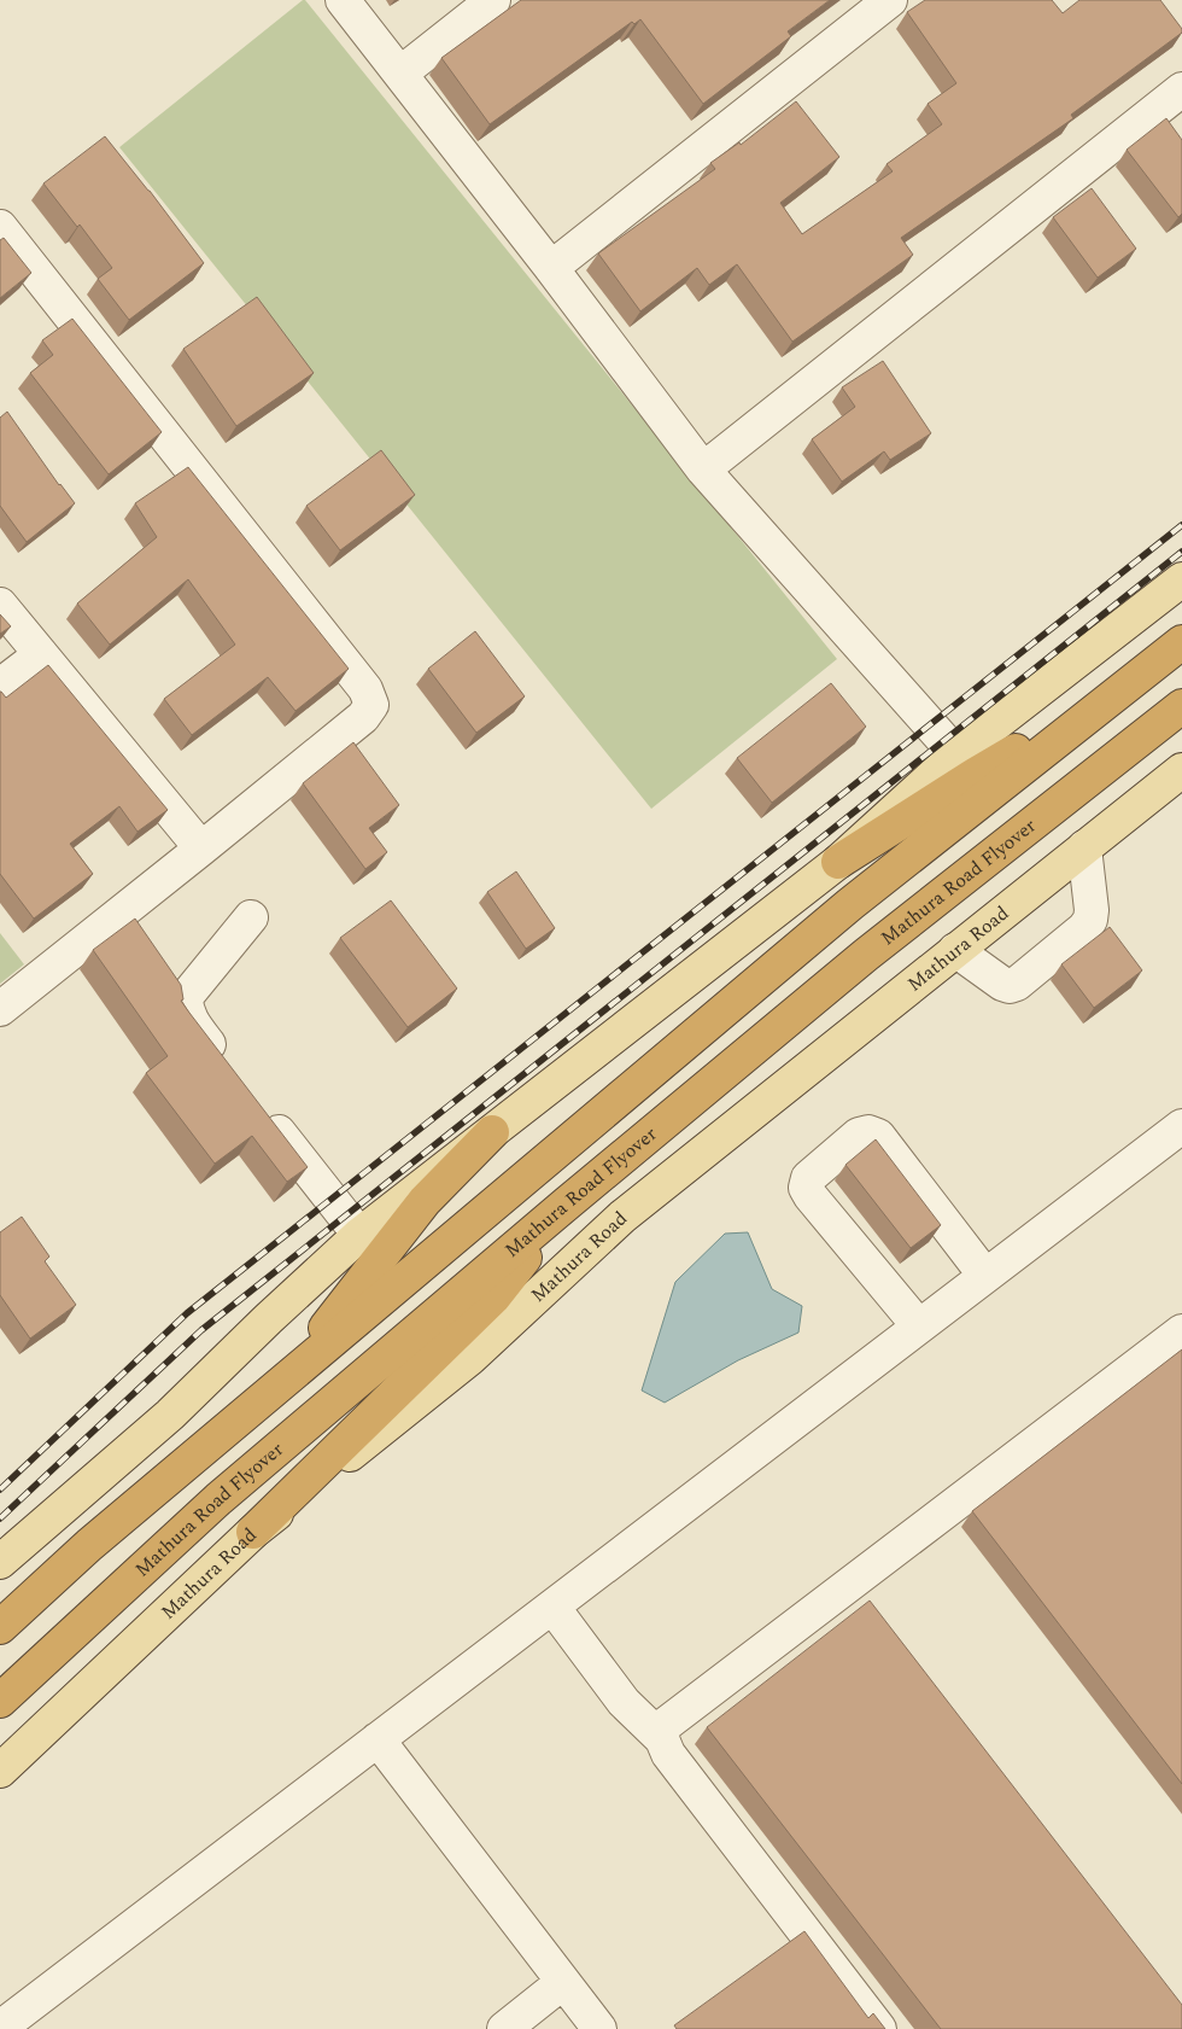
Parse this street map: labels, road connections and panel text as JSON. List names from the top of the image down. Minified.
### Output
{"streets":{"highway":["Mathura Road Flyover"],"main road":["Mathura Road"]}}
